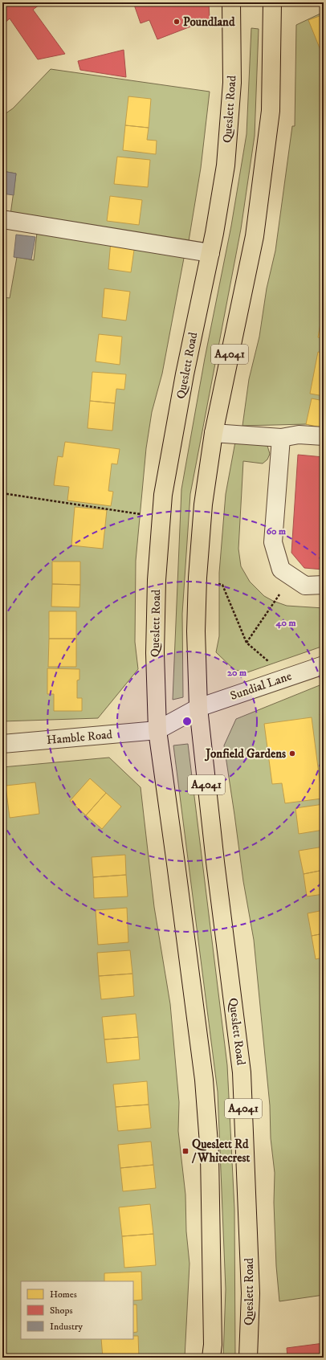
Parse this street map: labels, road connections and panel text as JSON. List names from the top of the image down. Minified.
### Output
{"streets":{"highway":["Queslett Road","A4041"],"street":["Sundial Lane","Hamble Road"]},"crossings":[["Queslett Road","Sundial Lane"],["Queslett Road","Hamble Road"]],"places":{"other":["Poundland","Jonfield Gardens"],"transit":["Queslett Rd / Whitecrest"]},"legend":["Homes","Shops","Industry"],"rings":["60 m","40 m","20 m"]}
